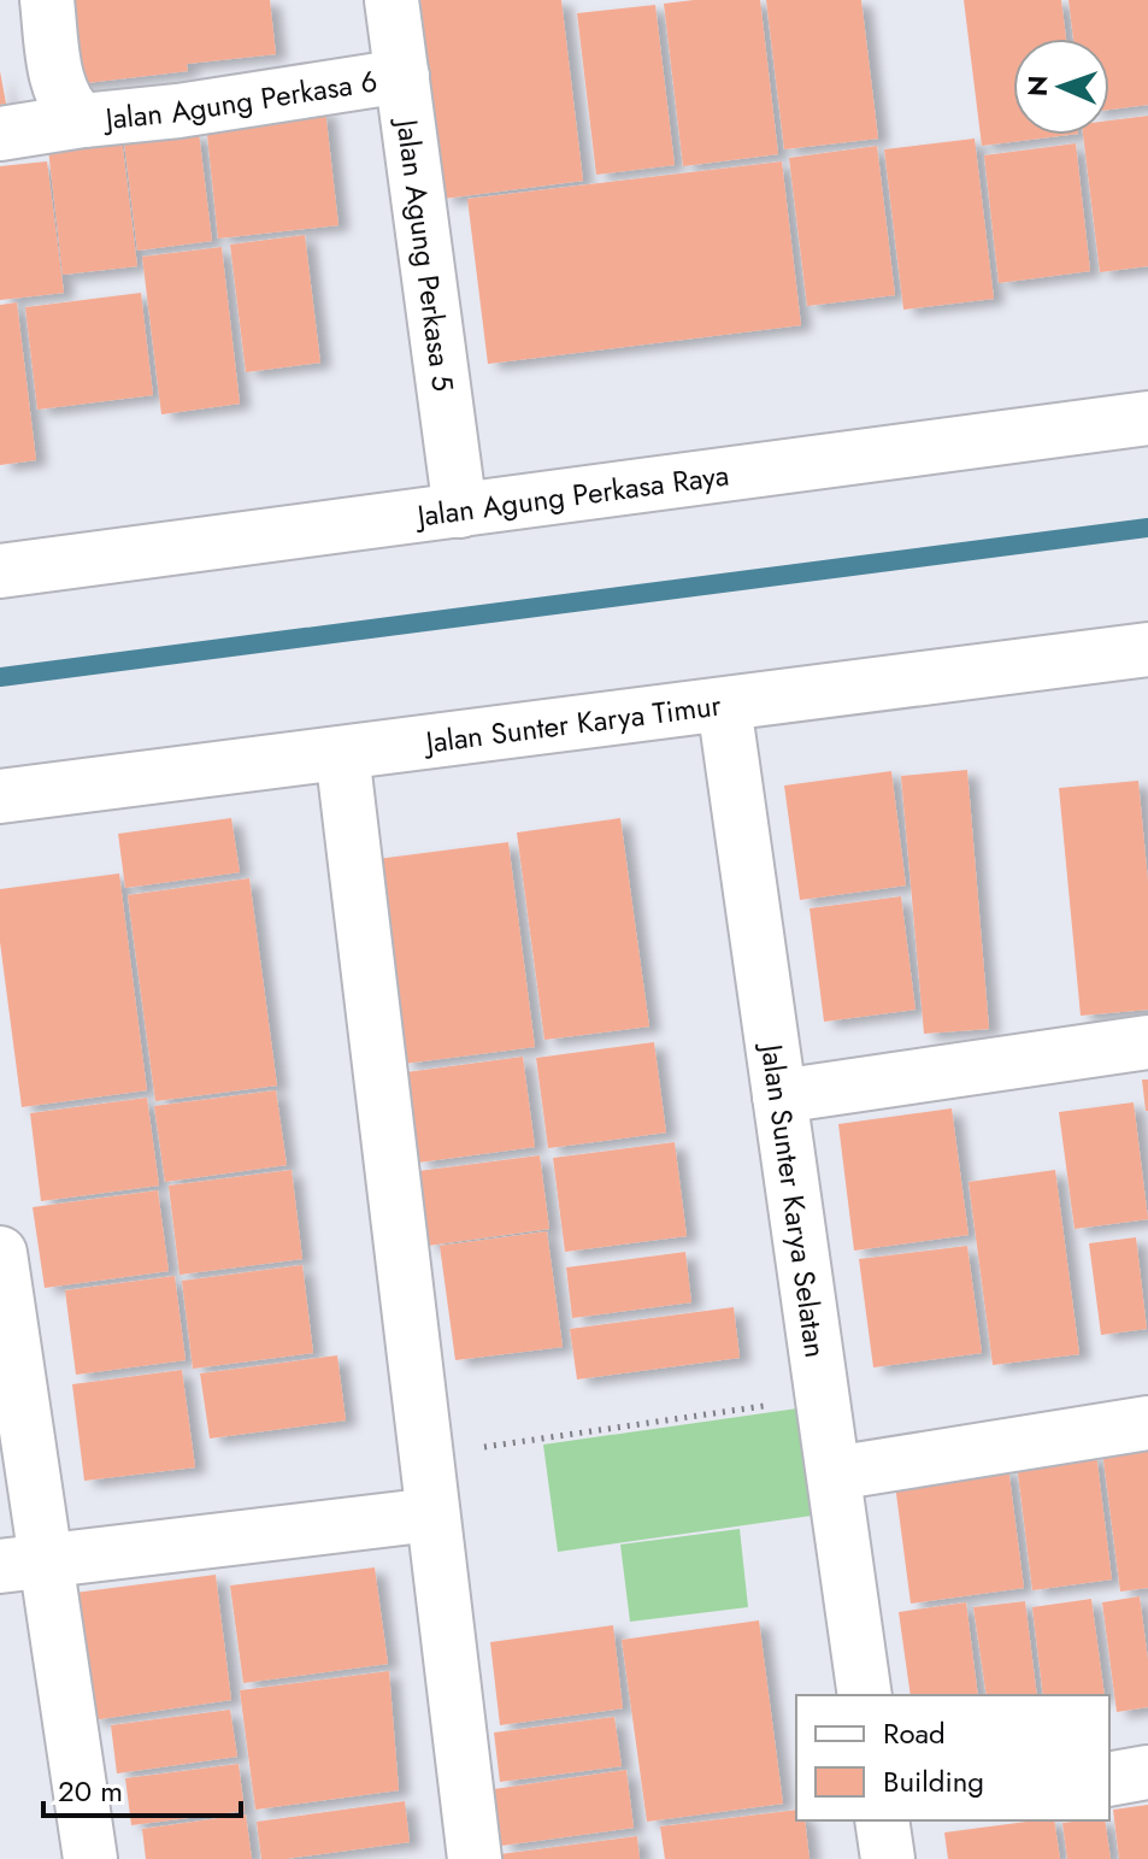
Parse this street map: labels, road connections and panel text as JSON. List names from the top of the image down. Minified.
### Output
{"streets":{"street":["Jalan Agung Perkasa 6","Jalan Agung Perkasa 5","Jalan Agung Perkasa Raya","Jalan Sunter Karya Timur","Jalan Sunter Karya Selatan"]},"crossings":[["Jalan Agung Perkasa 6","Jalan Agung Perkasa 5"],["Jalan Agung Perkasa 5","Jalan Agung Perkasa Raya"],["Jalan Sunter Karya Timur","Jalan Sunter Karya Selatan"]],"legend":["Road","Building"],"scale_bar":"20 m","north":"left"}
